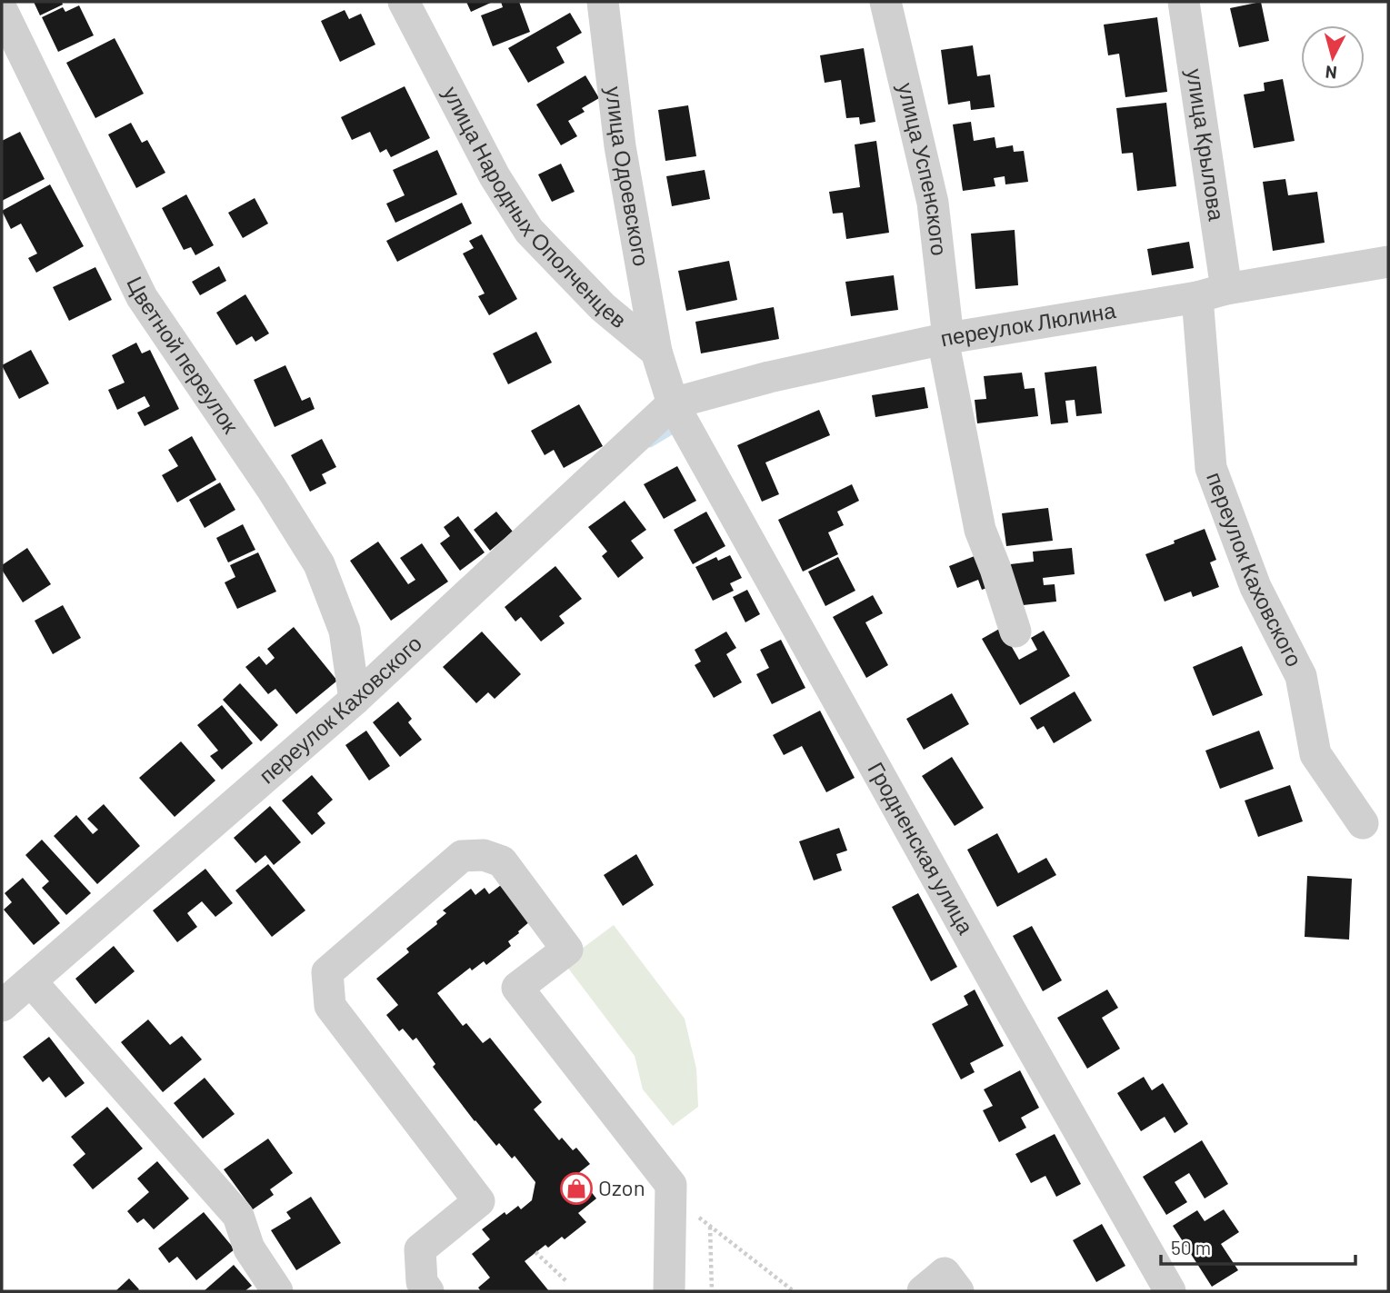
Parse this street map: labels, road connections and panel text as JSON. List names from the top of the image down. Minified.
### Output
{"streets":{"street":["улица Крылова","улица Успенского","улица Одоевского","улица Народных Ополченцев","переулок Люлина","Цветной переулок","переулок Каховского","Гродненская улица"]},"crossings":[["улица Крылова","переулок Люлина"],["улица Крылова","переулок Каховского"],["улица Успенского","переулок Люлина"],["улица Одоевского","улица Народных Ополченцев"],["переулок Люлина","переулок Каховского"],["переулок Люлина","Гродненская улица"],["Цветной переулок","переулок Каховского"],["переулок Каховского","Гродненская улица"]],"places":{"shop":["Ozon"]},"scale_bar":"50 m","north":"bottom"}
